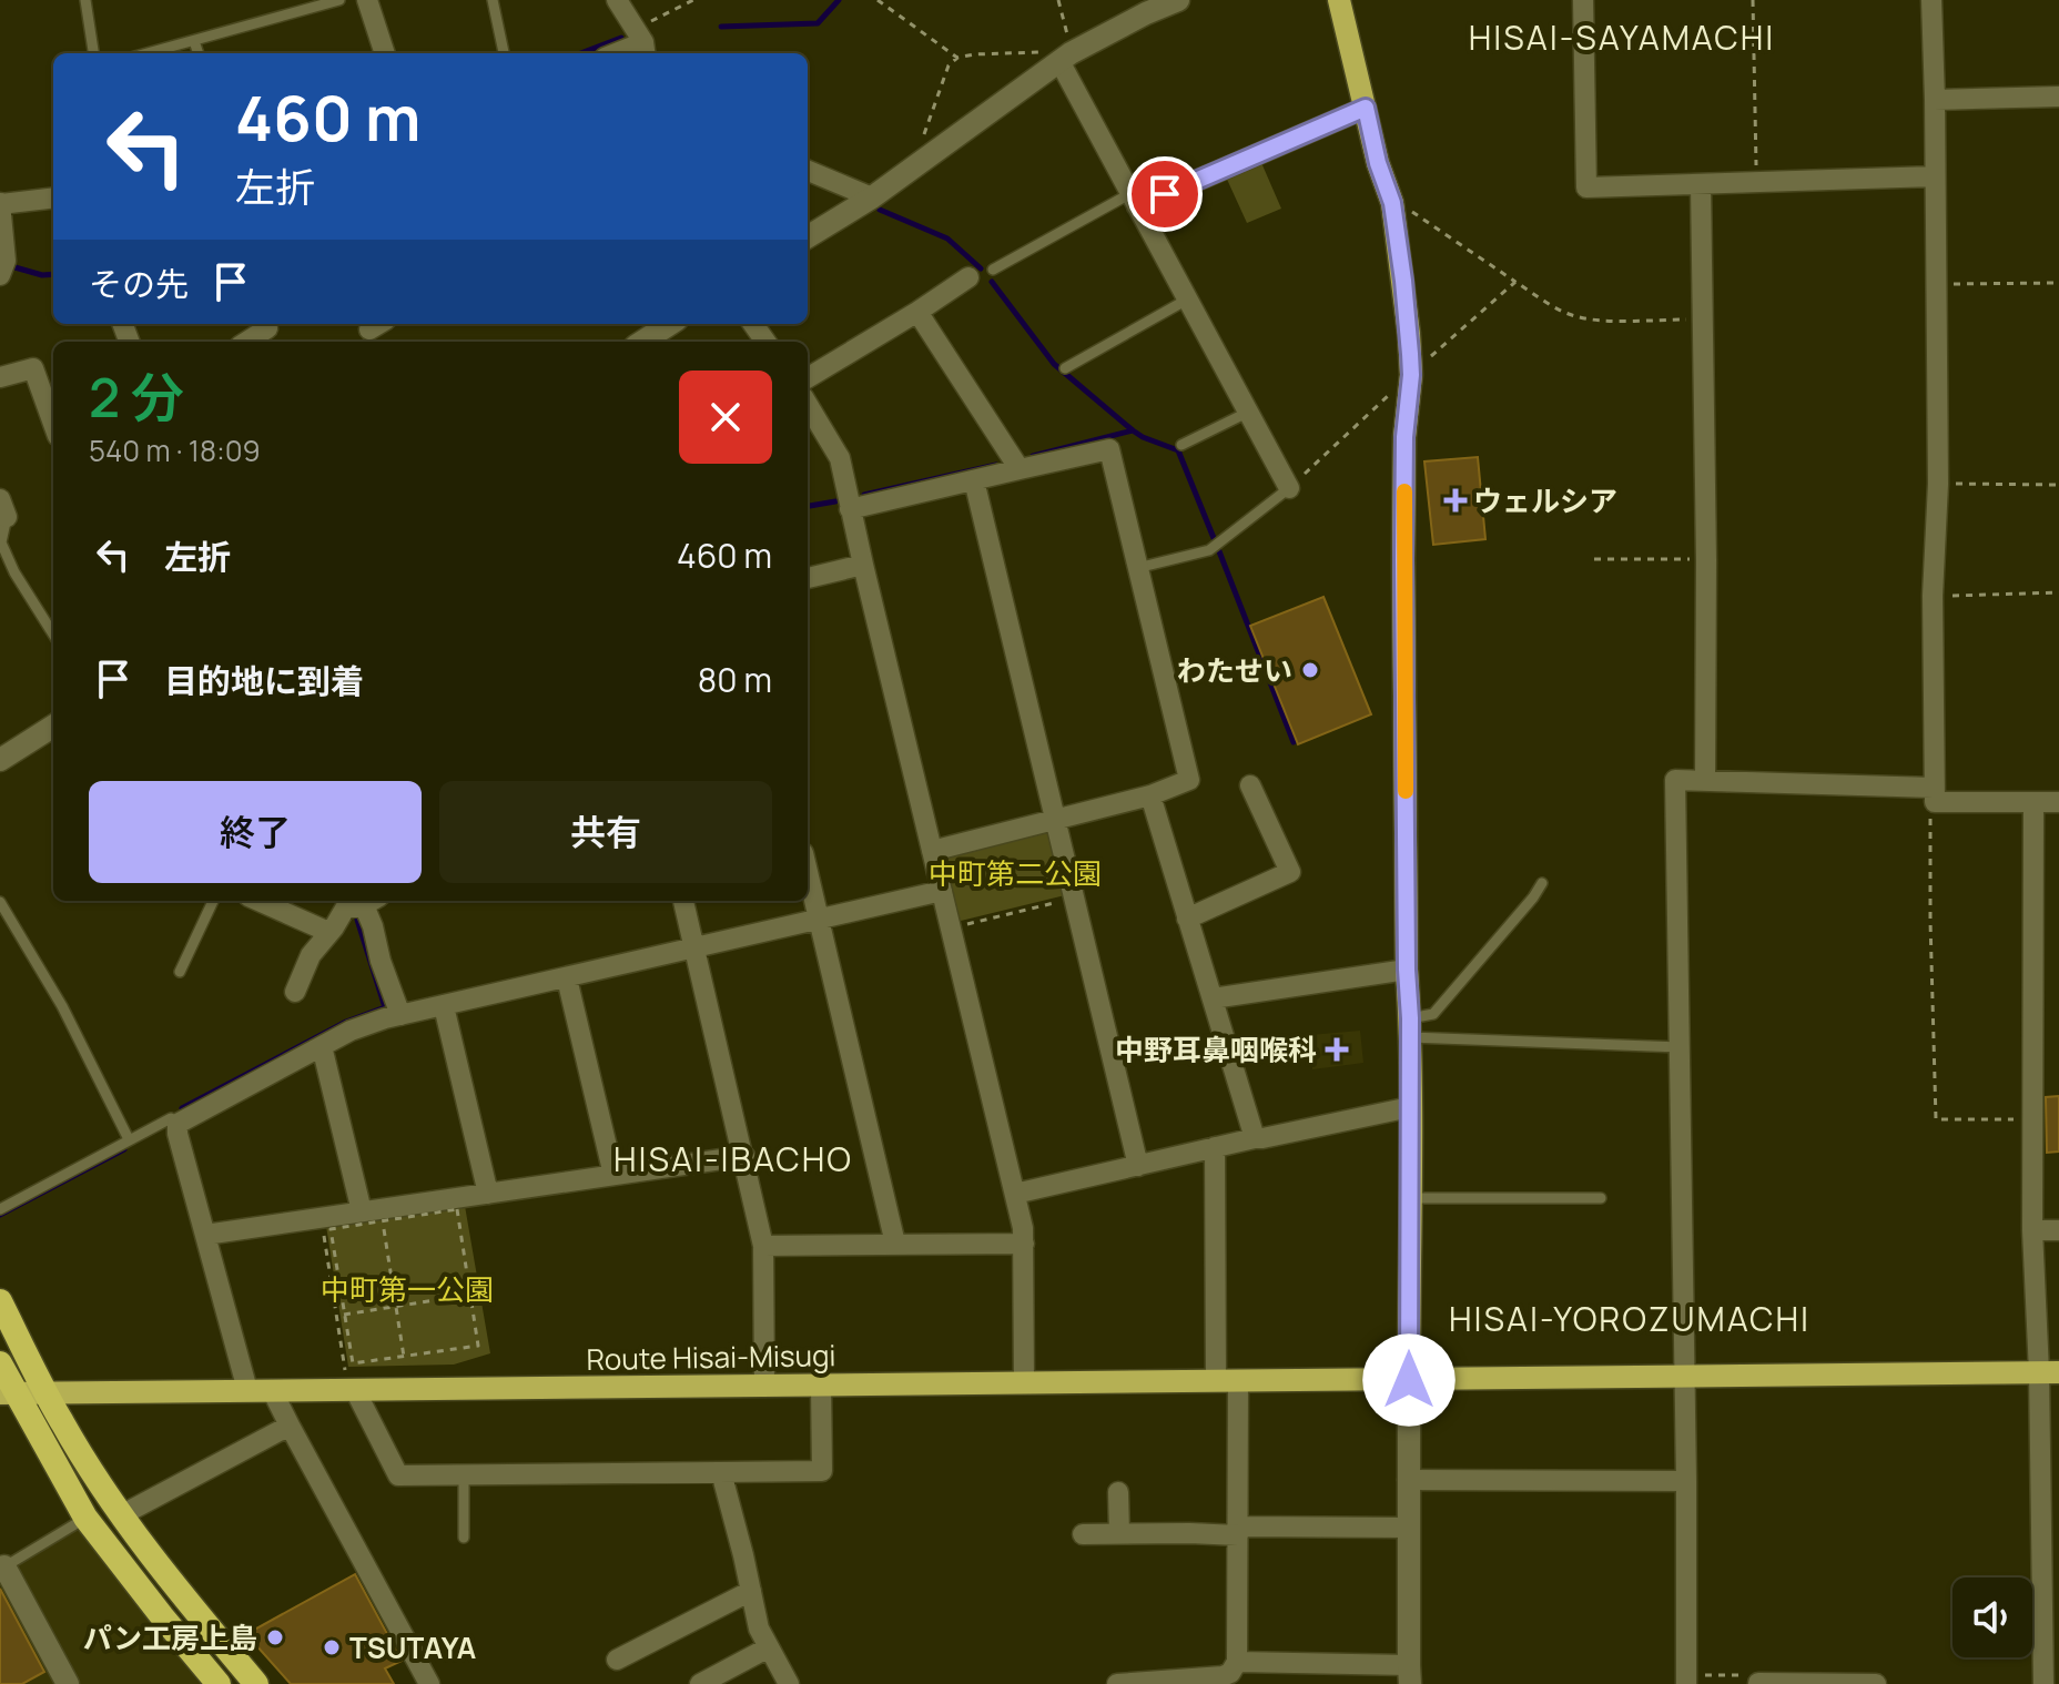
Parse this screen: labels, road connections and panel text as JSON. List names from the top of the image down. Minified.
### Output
{"streets":{"main road":["Route Hisai-Misugi"]},"districts":["HISAI-SAYAMACHI","HISAI-IBACHO","HISAI-YOROZUMACHI"],"parks":["中町第二公園","中町第一公園"],"places":{"health":["ウェルシア","中野耳鼻咽喉科"],"other":["わたせい","パン工房上島","TSUTAYA"]},"page":{"turn":["460 m","左折"],"then":"その先","heading":["2 分","540 m · 18:09"],"list":[{"name":"左折","value":"460 m"},{"name":"目的地に到着","value":"80 m"}],"buttons":["終了","共有"]}}
